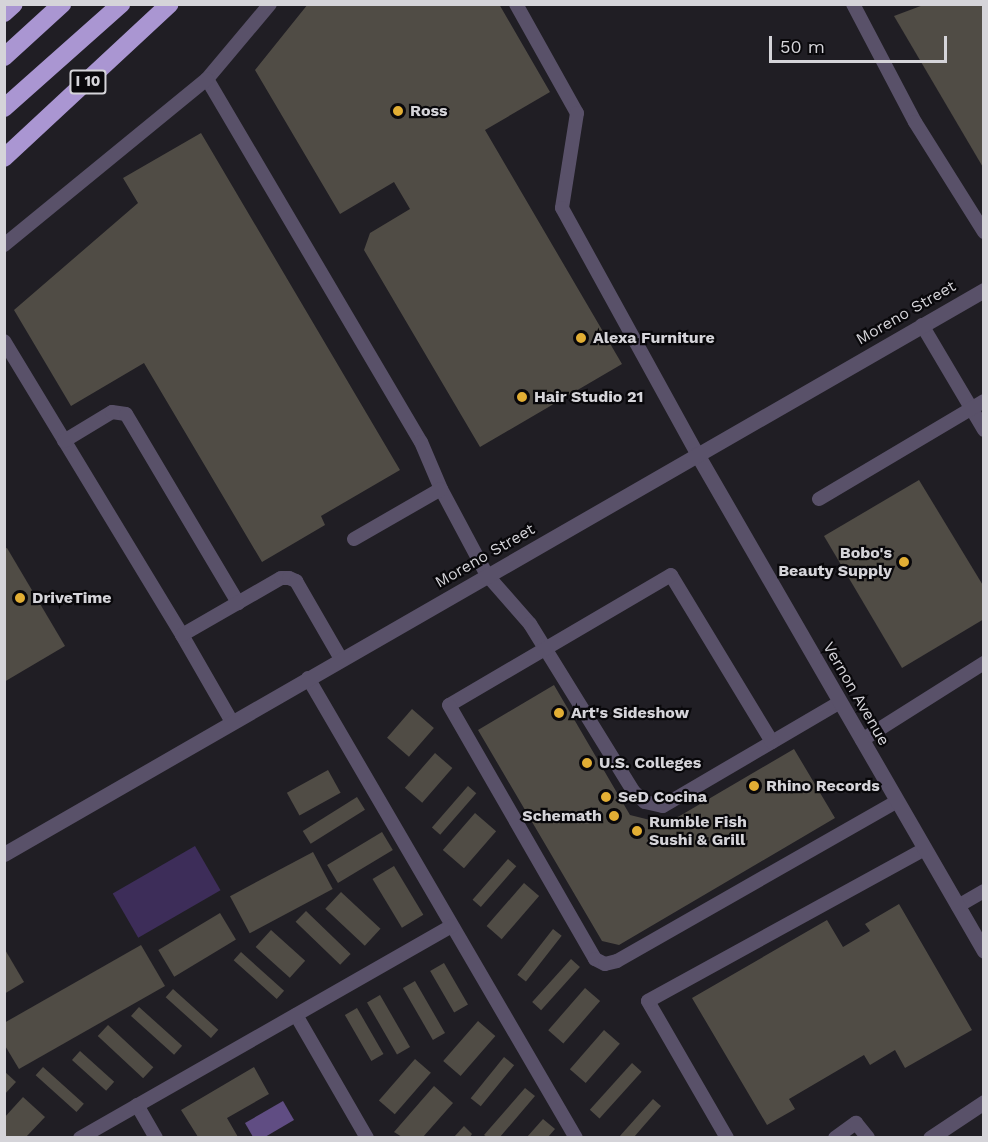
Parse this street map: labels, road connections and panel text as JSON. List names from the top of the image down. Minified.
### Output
{"streets":{"highway":["I 10"],"street":["Moreno Street","Vernon Avenue"]},"crossings":[["Moreno Street","Vernon Avenue"]],"places":["Ross","Alexa Furniture","Hair Studio 21","Bobo's Beauty Supply","DriveTime","Art's Sideshow","U.S. Colleges","Rhino Records","SeD Cocina","Schemath","Rumble Fish Sushi & Grill"],"scale_bar":"50 m"}
